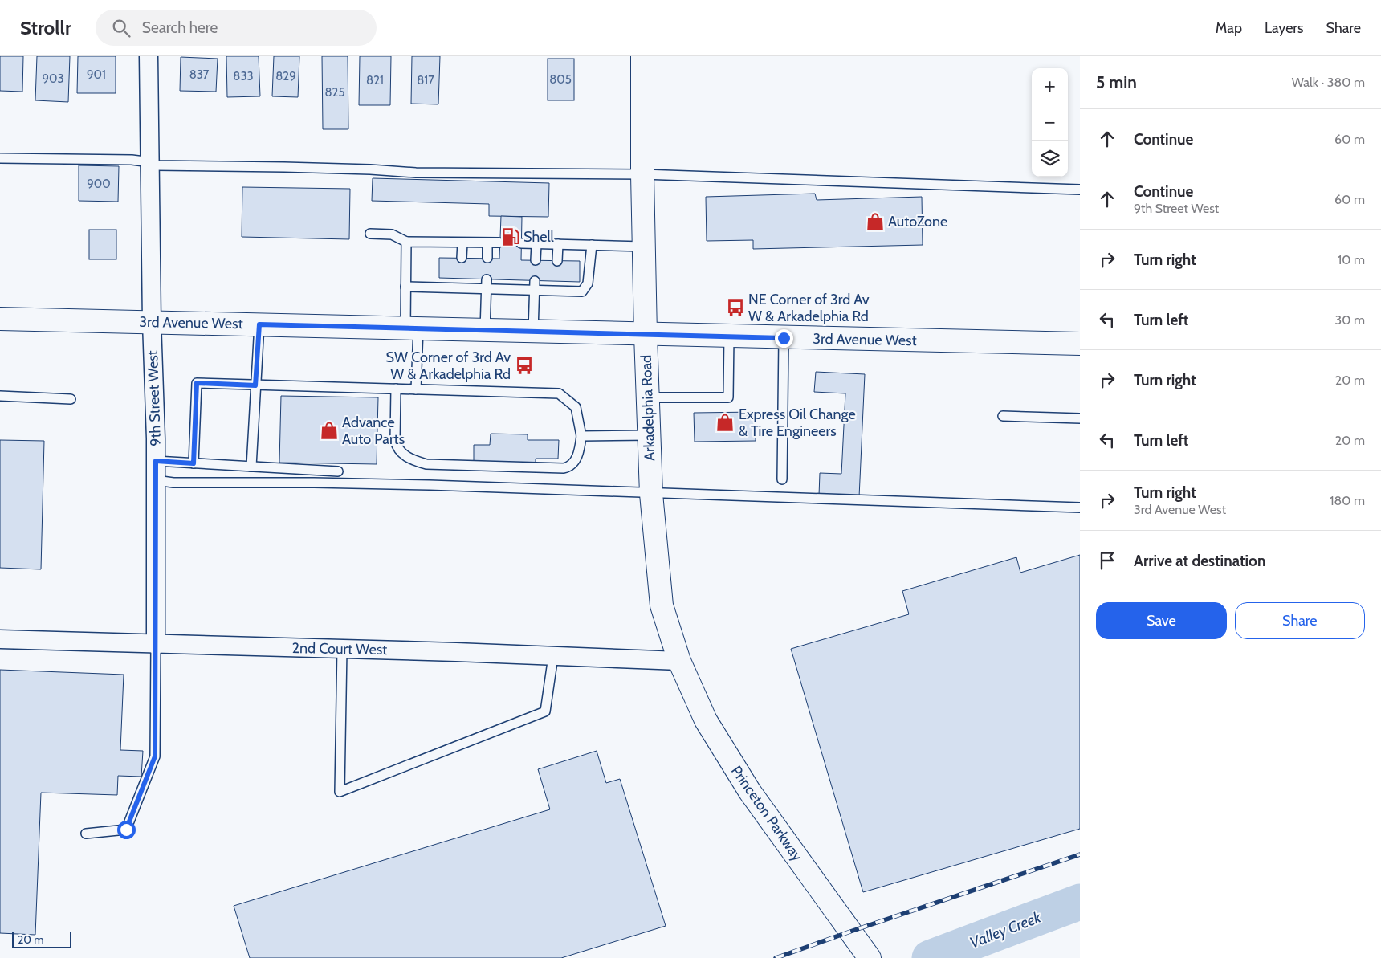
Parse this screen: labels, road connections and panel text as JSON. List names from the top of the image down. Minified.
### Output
{"streets":{"main road":["3rd Avenue West","Arkadelphia Road","Princeton Parkway"],"street":["9th Street West","2nd Court West"]},"crossings":[["3rd Avenue West","9th Street West"],["3rd Avenue West","Arkadelphia Road"],["9th Street West","2nd Court West"],["Arkadelphia Road","2nd Court West"],["Arkadelphia Road","Princeton Parkway"],["2nd Court West","Princeton Parkway"]],"water":["Valley Creek"],"places":{"shop":["AutoZone","Express Oil Change & Tire Engineers","Advance Auto Parts"],"fuel station":["Shell"],"bus stop":["NE Corner of 3rd Av W & Arkadelphia Rd","SW Corner of 3rd Av W & Arkadelphia Rd"]},"house_numbers":["901","837","833","829","903","805","821","817","825","900"],"scale_bar":"20 m","page":{"header":"Strollr","search":"Search here","nav":["Map","Layers","Share"],"heading":["5 min","Walk · 380 m"],"map_buttons":["+","−"],"list":[["Continue","60 m"],["Continue","9th Street West","60 m"],["Turn right","10 m"],["Turn left","30 m"],["Turn right","20 m"],["Turn left","20 m"],["Turn right","3rd Avenue West","180 m"],"Arrive at destination"],"buttons":["Save","Share"],"scale":"20 m"}}
